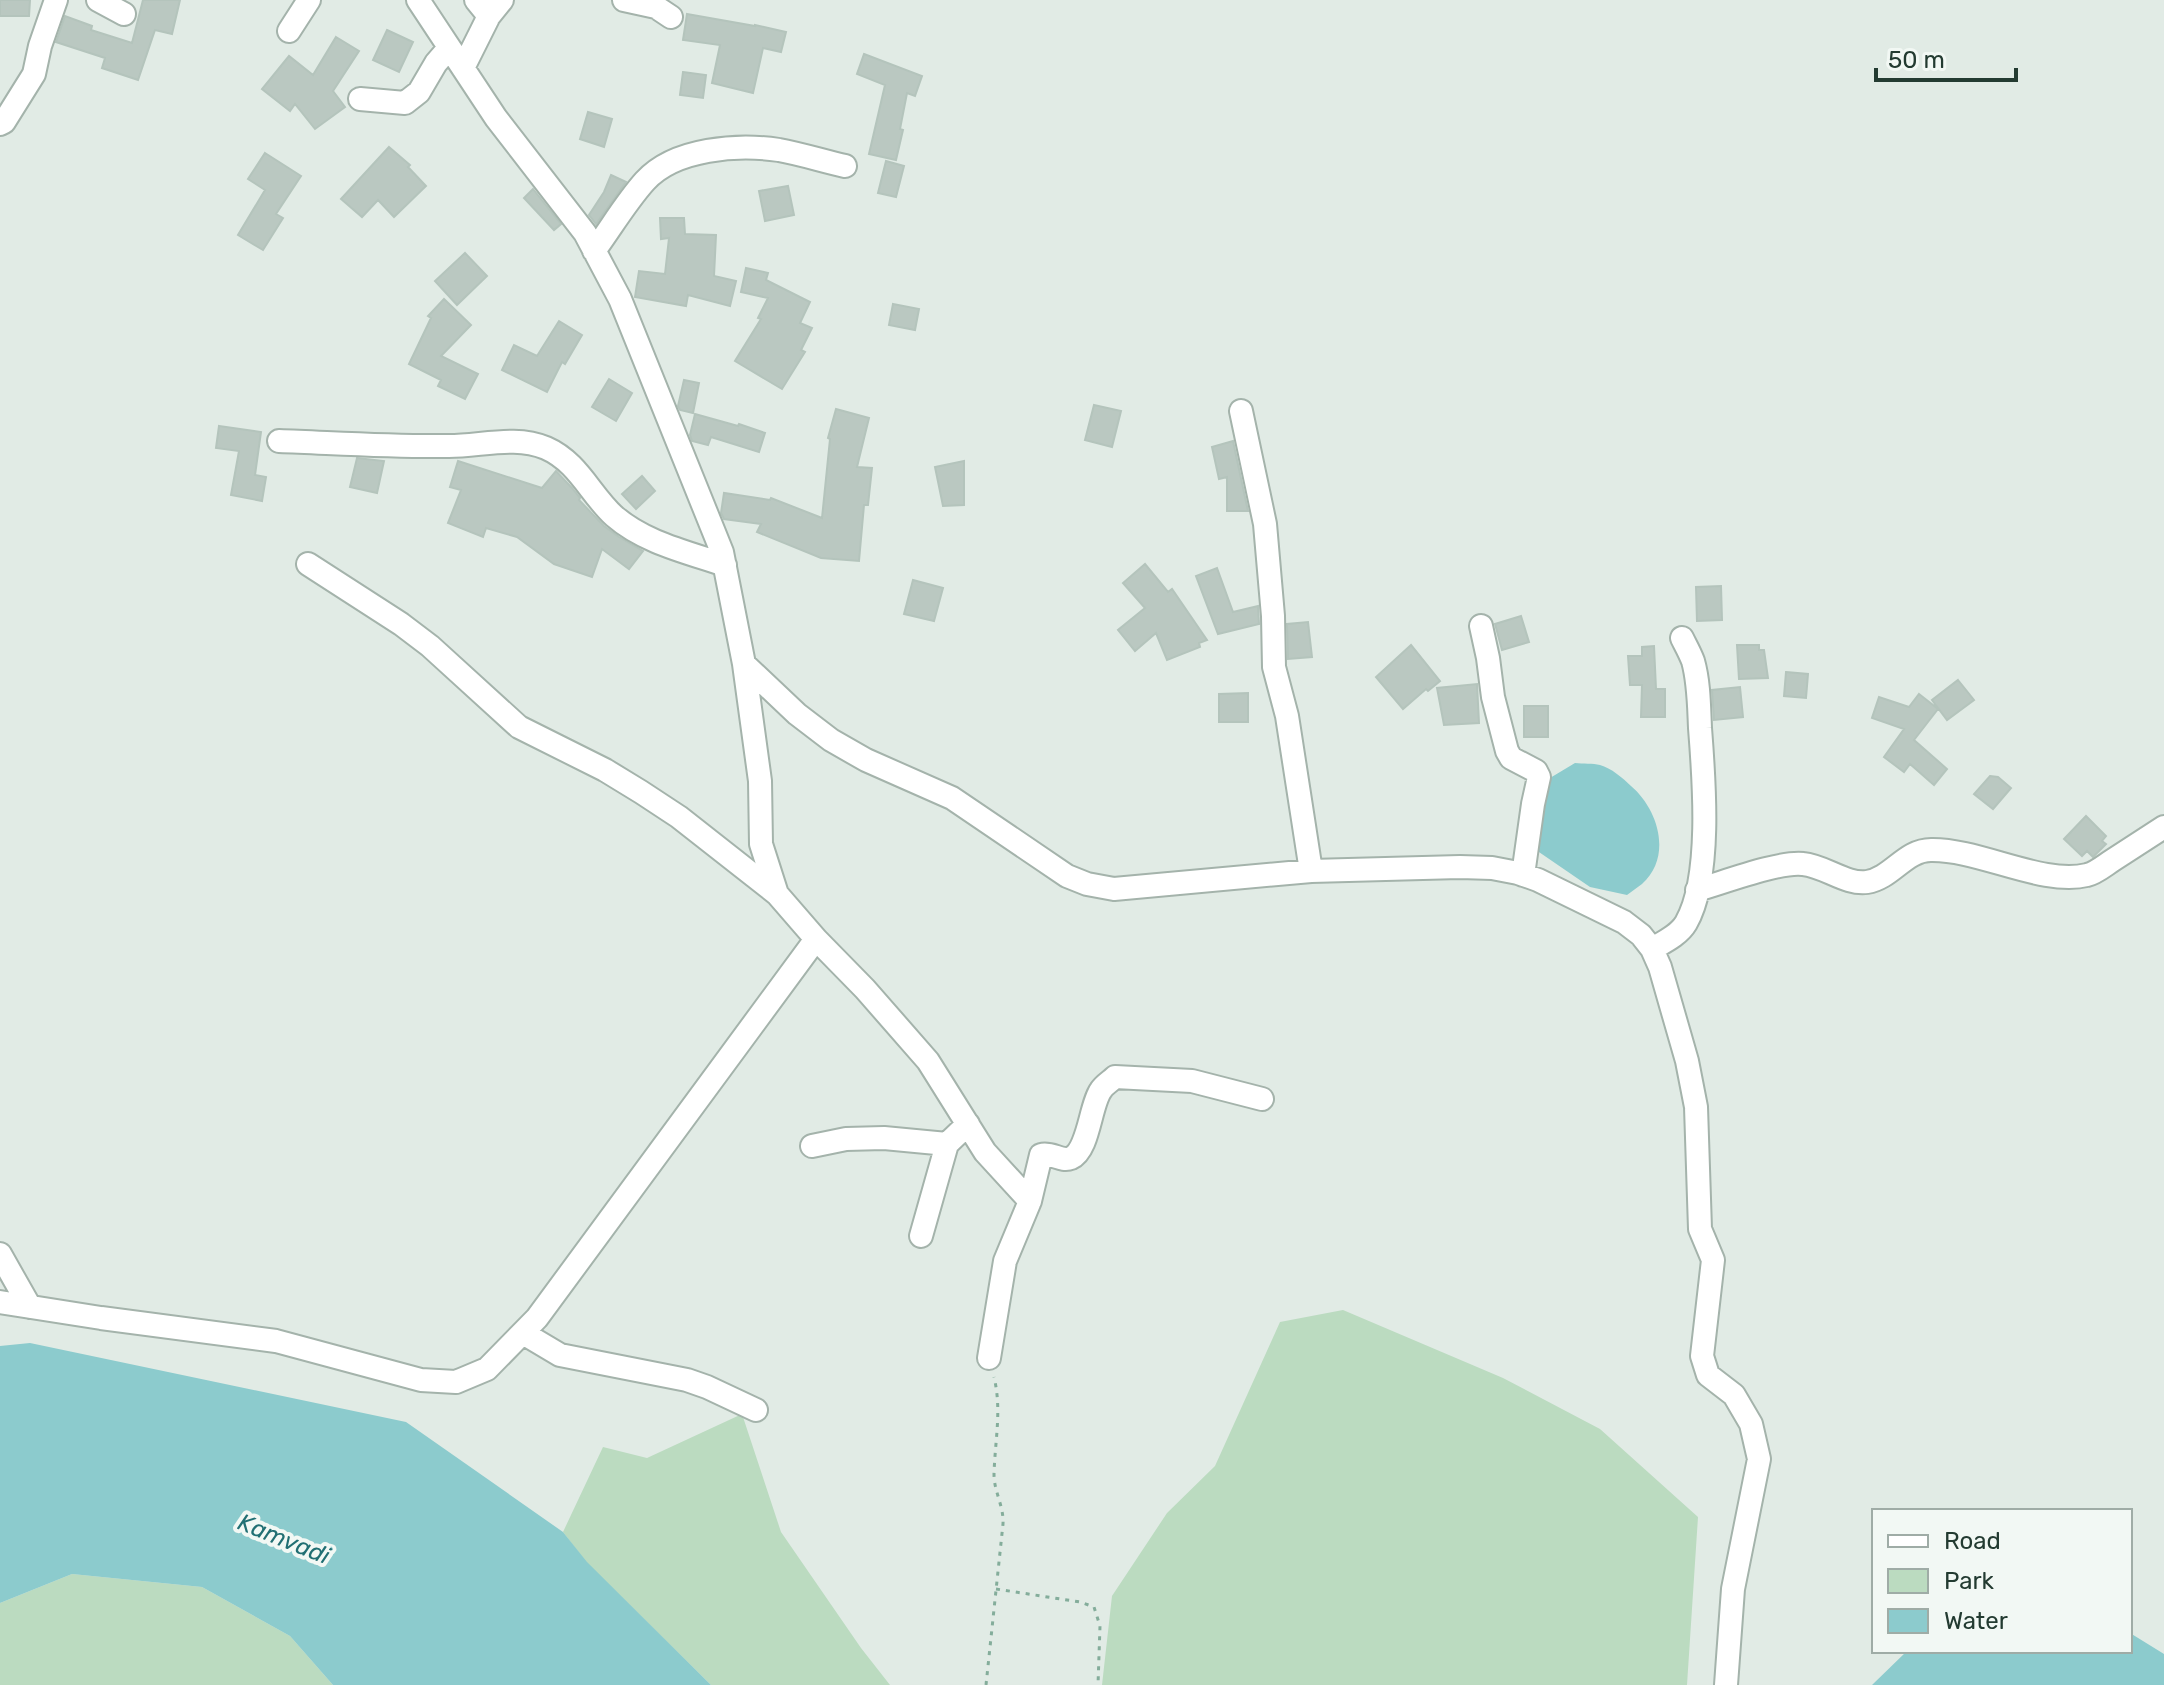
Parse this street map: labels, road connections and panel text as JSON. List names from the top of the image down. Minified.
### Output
{"water":["Kamvadi"],"legend":["Road","Park","Water"],"scale_bar":"50 m"}
